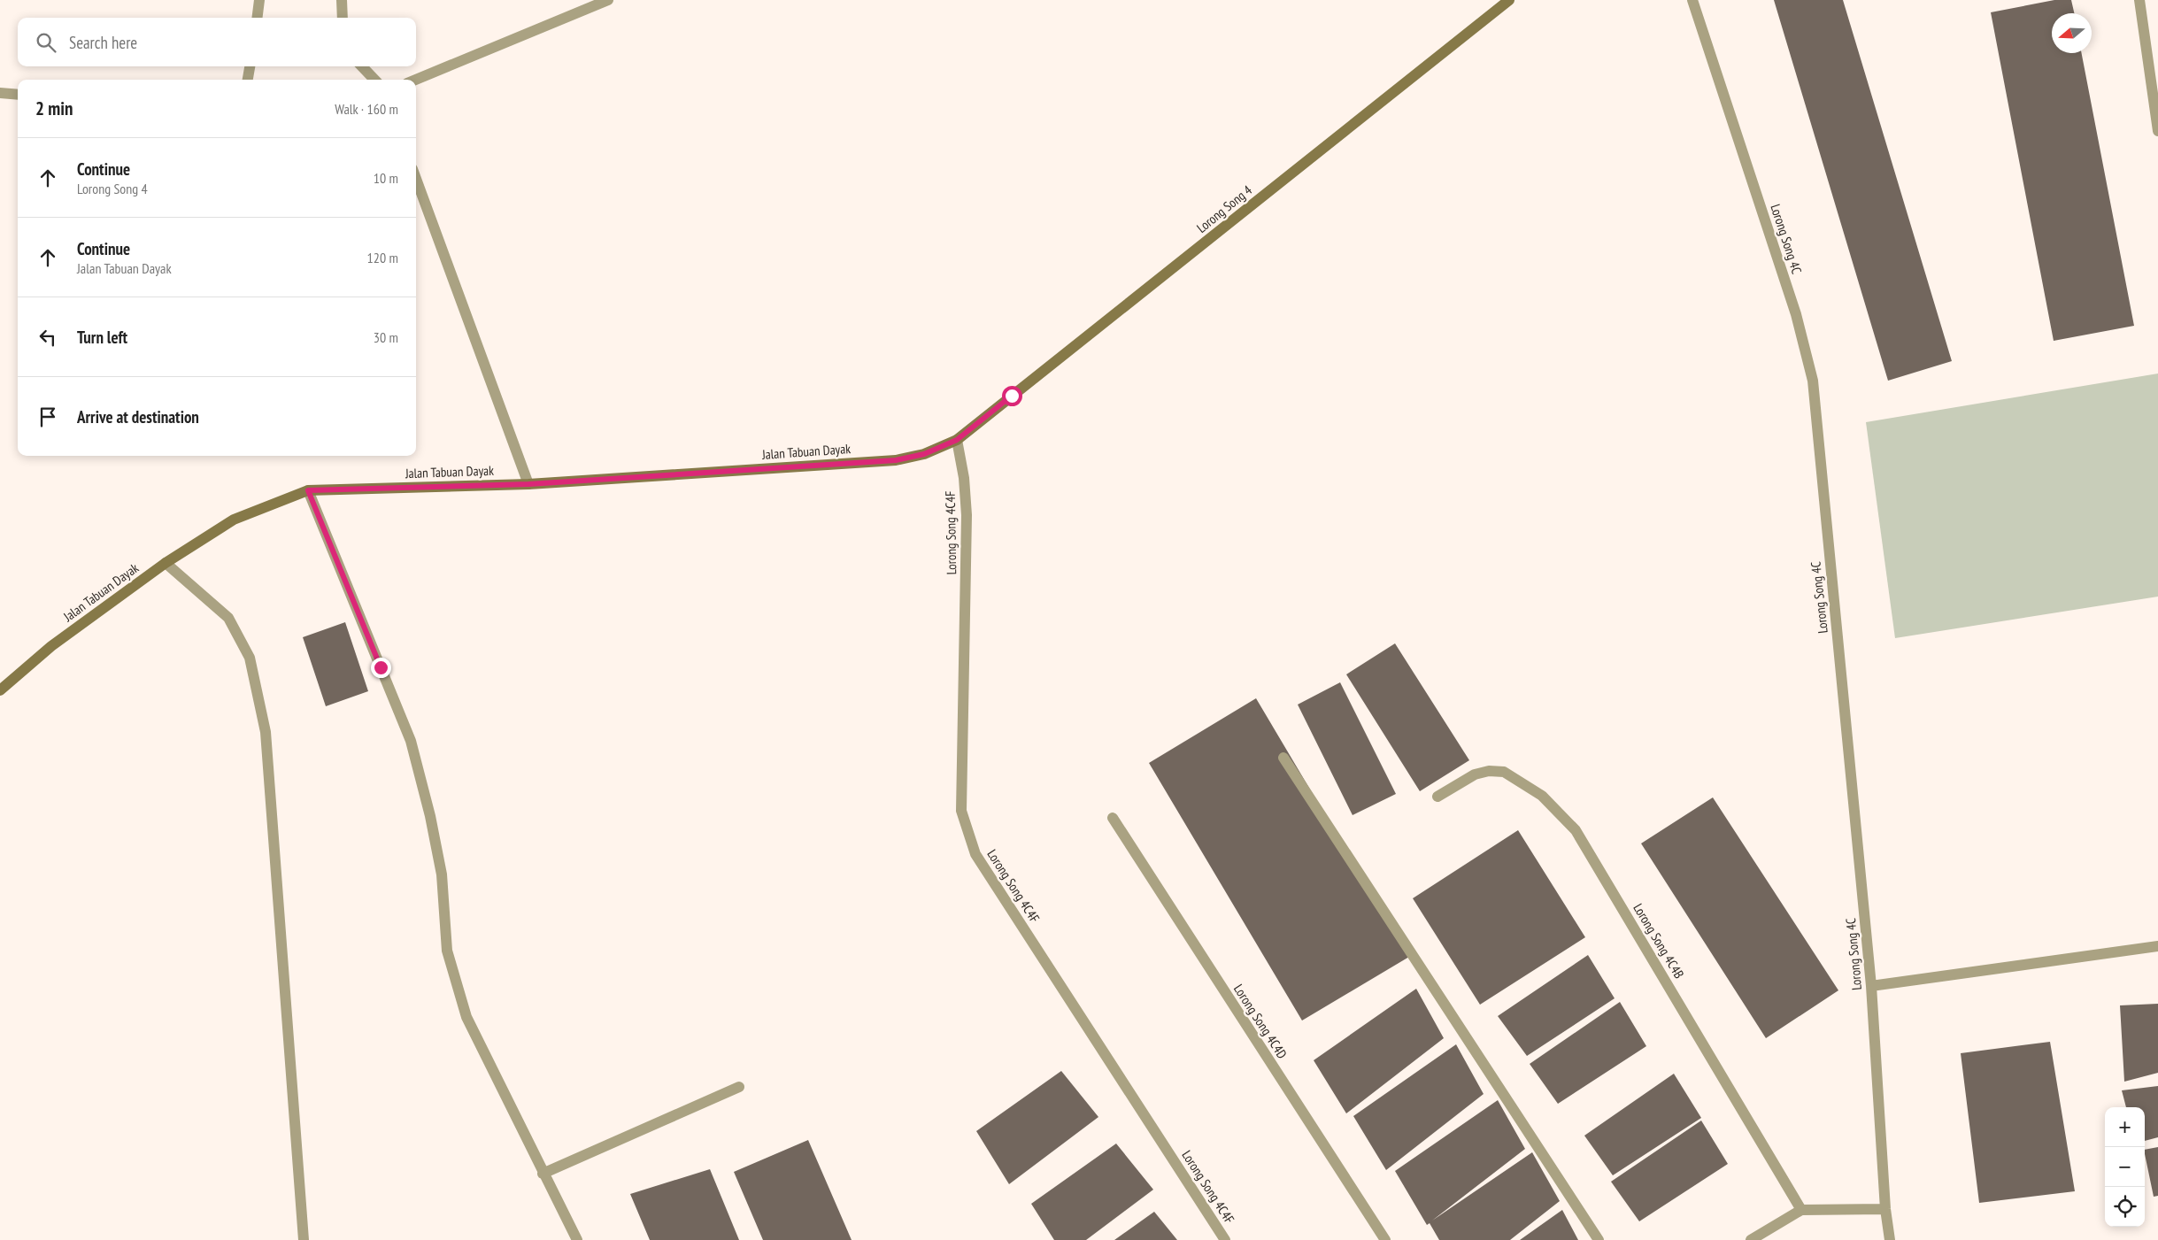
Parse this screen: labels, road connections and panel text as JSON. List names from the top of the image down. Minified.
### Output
{"streets":{"street":["Lorong Song 4","Lorong Song 4C","Jalan Tabuan Dayak","Lorong Song 4C4F","Lorong Song 4C4B","Lorong Song 4C4D"]},"crossings":[["Lorong Song 4","Jalan Tabuan Dayak"],["Lorong Song 4","Lorong Song 4C4F"],["Jalan Tabuan Dayak","Lorong Song 4C4F"]],"north":"left","page":{"search":"Search here","heading":["2 min","Walk · 160 m"],"list":[["Continue","Lorong Song 4","10 m"],["Continue","Jalan Tabuan Dayak","120 m"],["Turn left","30 m"],"Arrive at destination"],"map_buttons":["+","−"]}}
